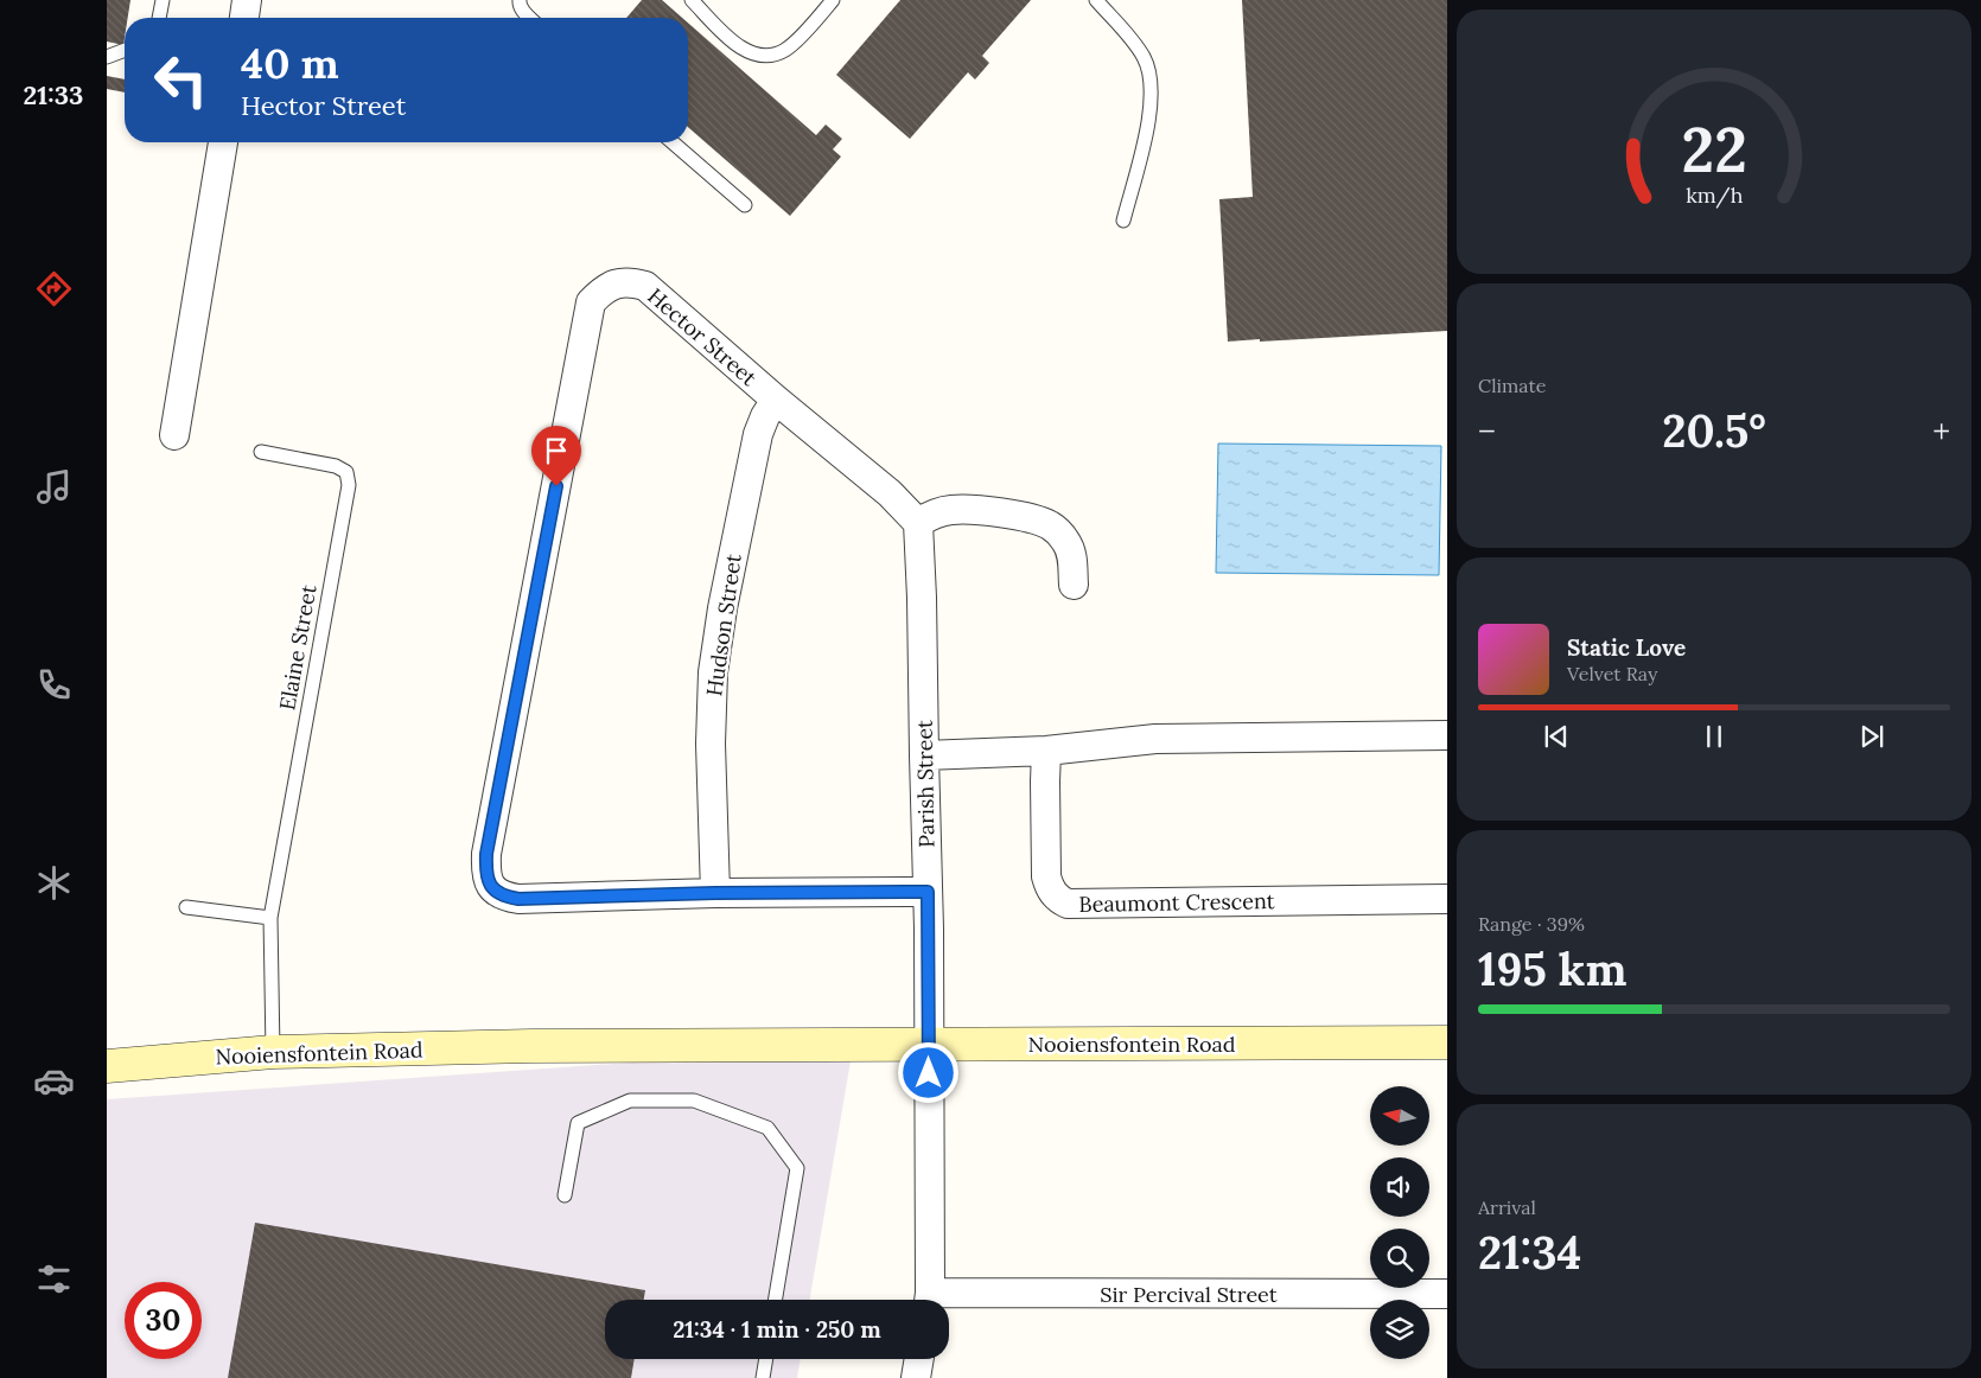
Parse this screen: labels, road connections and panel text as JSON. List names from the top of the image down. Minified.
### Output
{"streets":{"street":["Hector Street","Hudson Street","Parish Street","Beaumont Crescent","Nooiensfontein Road","Sir Percival Street"],"lane":["Elaine Street"]},"crossings":[["Hector Street","Hudson Street"],["Hector Street","Parish Street"],["Elaine Street","Nooiensfontein Road"],["Parish Street","Nooiensfontein Road"],["Parish Street","Sir Percival Street"],["Nooiensfontein Road","Sir Percival Street"]],"north":"left","page":{"tabs":"21:33","turn":["40 m","Hector Street"],"tile":["Climate",["Range · 39%","195 km"],["Arrival","21:34"]],"heat":["−","20.5°","+"],"song":["Static Love","Velvet Ray"],"limit":"30","trip":"21:34 · 1 min · 250 m","gauge":["22","km/h"]}}
